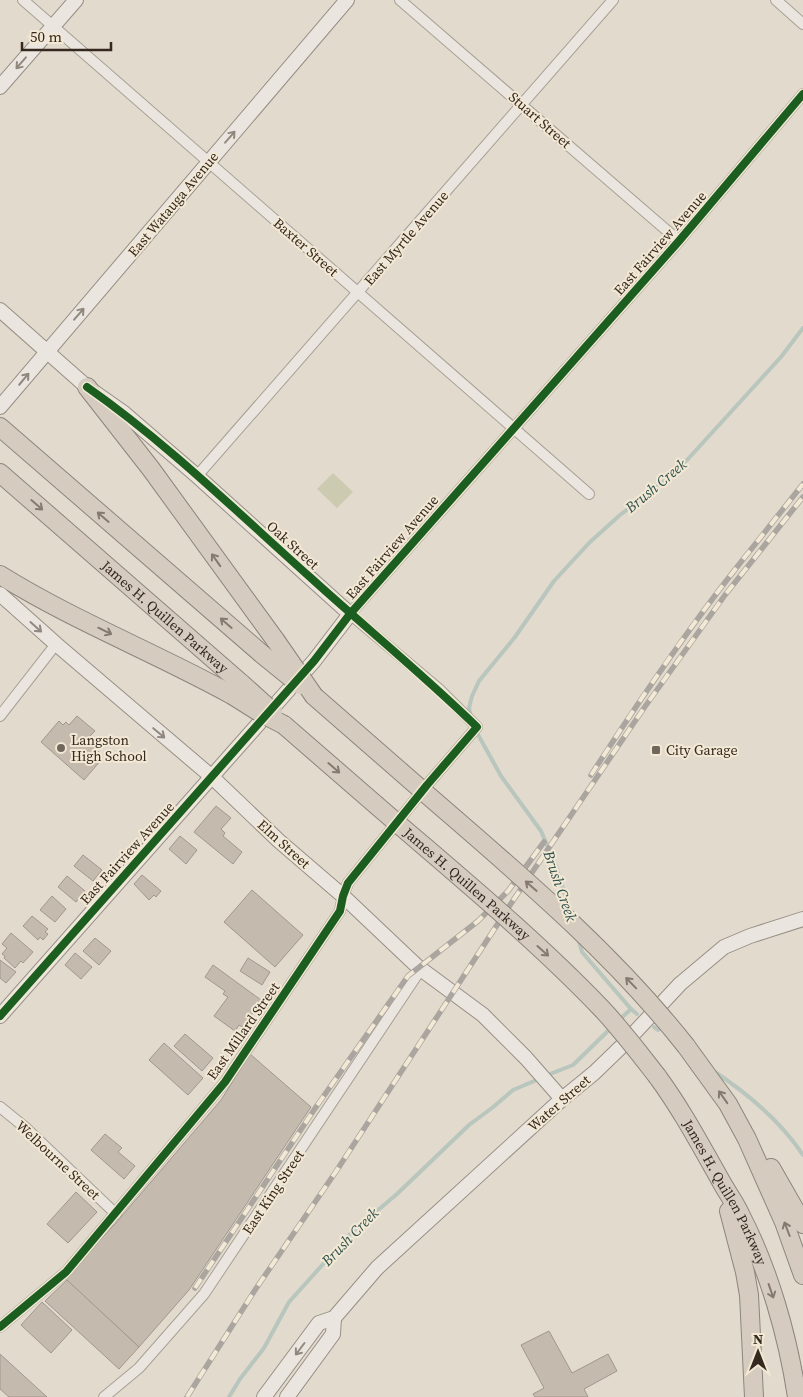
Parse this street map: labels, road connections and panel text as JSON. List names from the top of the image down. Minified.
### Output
{"streets":{"highway":["James H. Quillen Parkway"],"street":["Stuart Street","East Watauga Avenue","East Myrtle Avenue","East Fairview Avenue","Baxter Street","Oak Street","Elm Street","East Millard Street","Water Street","Welbourne Street","East King Street"]},"crossings":[["Stuart Street","East Myrtle Avenue"],["Stuart Street","East Fairview Avenue"],["East Watauga Avenue","Baxter Street"],["East Watauga Avenue","Oak Street"],["East Myrtle Avenue","Baxter Street"],["East Myrtle Avenue","Oak Street"],["East Fairview Avenue","Baxter Street"],["East Fairview Avenue","Oak Street"],["East Fairview Avenue","Elm Street"],["Oak Street","East Millard Street"],["Elm Street","East Millard Street"],["Elm Street","Water Street"],["Elm Street","East King Street"],["East Millard Street","Welbourne Street"]],"one_way":["East Watauga Avenue","Elm Street"],"water":["Brush Creek"],"places":{"other":["Langston High School"],"transit":["City Garage"]},"scale_bar":"50 m","north":"top"}
